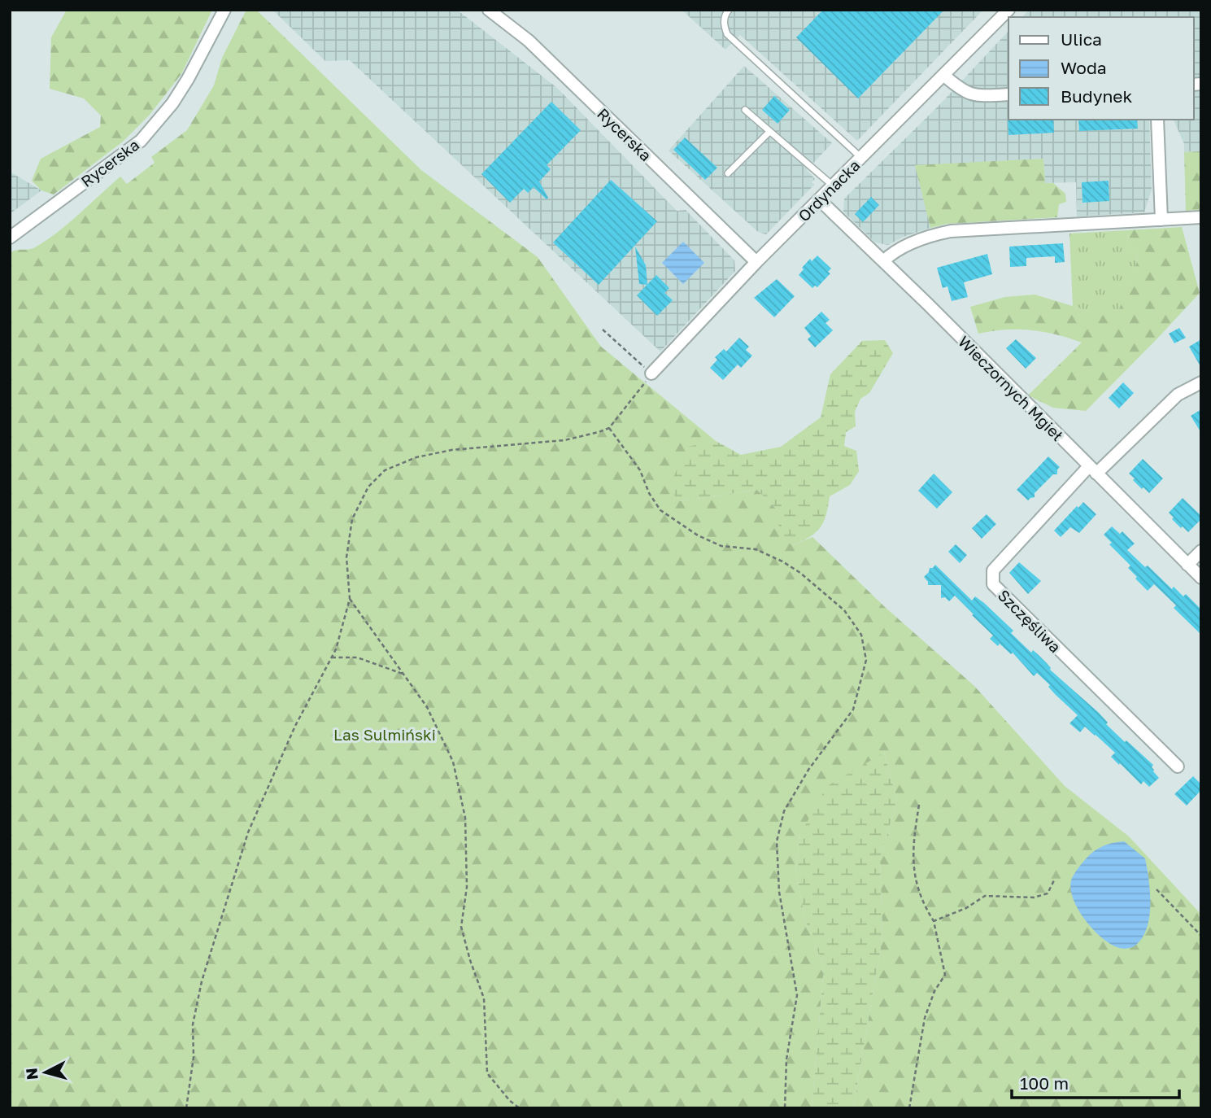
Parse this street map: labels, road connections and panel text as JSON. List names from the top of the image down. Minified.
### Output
{"streets":{"street":["Rycerska","Ordynacka","Wieczornych Mgieł","Szczęśliwa"]},"crossings":[["Rycerska","Ordynacka"],["Ordynacka","Wieczornych Mgieł"],["Wieczornych Mgieł","Szczęśliwa"]],"parks":["Las Sulmiński"],"legend":["Ulica","Woda","Budynek"],"scale_bar":"100 m","north":"left"}
